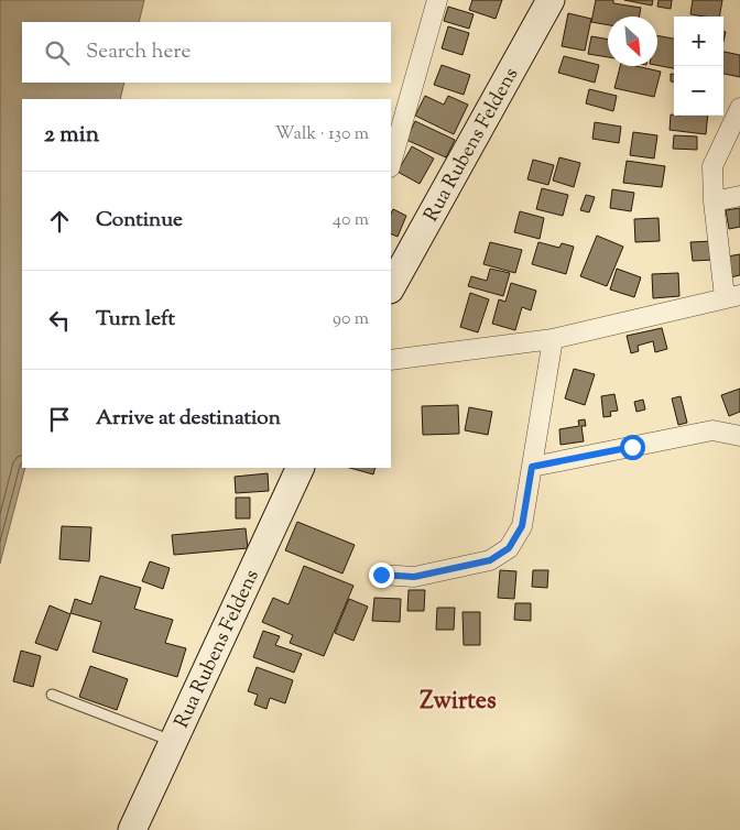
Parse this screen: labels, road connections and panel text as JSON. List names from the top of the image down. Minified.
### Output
{"streets":{"main road":["Rua Rubens Feldens"]},"districts":["Zwirtes"],"north":"bottom right","page":{"map_buttons":["+","−"],"search":"Search here","heading":["2 min","Walk · 130 m"],"list":[["Continue","40 m"],["Turn left","90 m"],"Arrive at destination"]}}
